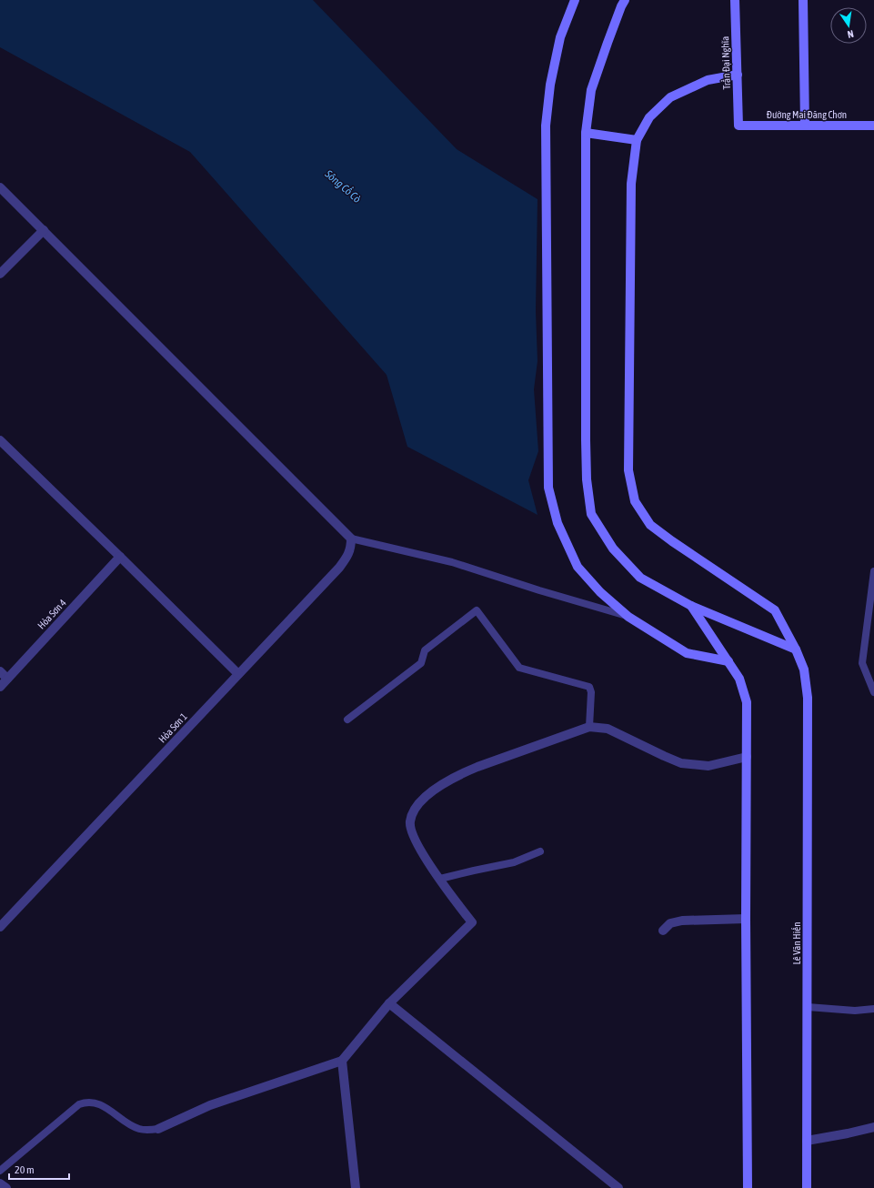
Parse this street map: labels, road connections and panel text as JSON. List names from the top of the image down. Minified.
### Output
{"streets":{"main road":["Trần Đại Nghĩa","Đường Mai Đăng Chơn","Lê Văn Hiến"],"street":["Hỏa Sơn 4","Hỏa Sơn 1"]},"crossings":[["Trần Đại Nghĩa","Đường Mai Đăng Chơn"]],"water":["Sông Cổ Cò"],"scale_bar":"20 m","north":"bottom"}
